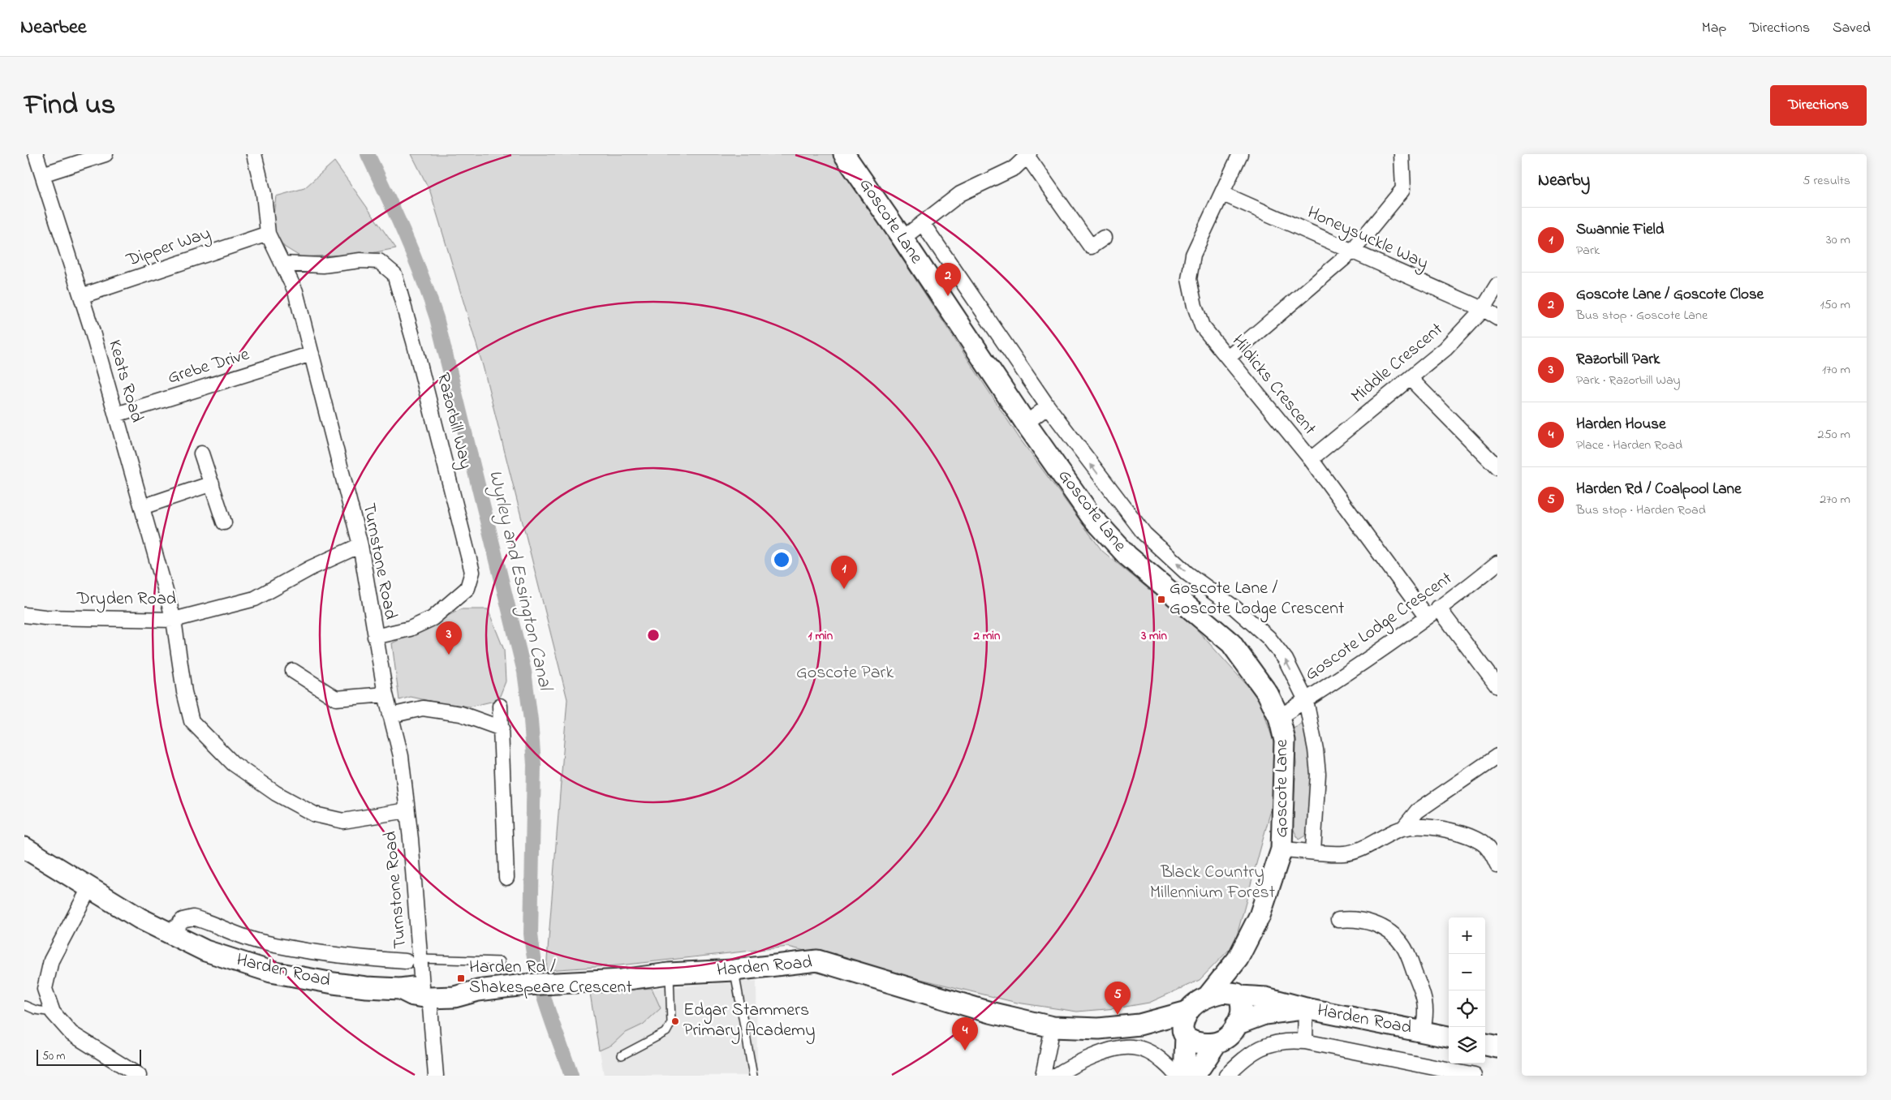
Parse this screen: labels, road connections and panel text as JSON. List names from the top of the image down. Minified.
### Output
{"streets":{"street":["Goscote Lane","Honeysuckle Way","Dipper Way","Middle Crescent","Grebe Drive","Keats Road","Hildicks Crescent","Razorbill Way","Turnstone Road","Dryden Road","Goscote Lodge Crescent","Harden Road"]},"crossings":[["Goscote Lane","Goscote Lodge Crescent"],["Goscote Lane","Harden Road"],["Honeysuckle Way","Middle Crescent"],["Honeysuckle Way","Hildicks Crescent"],["Dipper Way","Keats Road"],["Dipper Way","Turnstone Road"],["Middle Crescent","Hildicks Crescent"],["Grebe Drive","Keats Road"],["Grebe Drive","Turnstone Road"],["Keats Road","Turnstone Road"],["Keats Road","Dryden Road"],["Hildicks Crescent","Goscote Lodge Crescent"],["Razorbill Way","Turnstone Road"],["Turnstone Road","Dryden Road"],["Turnstone Road","Harden Road"]],"water":["Wyrley and Essington Canal"],"parks":["Goscote Park","Black Country Millennium Forest"],"places":{"transit":["Goscote Lane / Goscote Lodge Crescent","Harden Rd / Shakespeare Crescent"],"other":["Edgar Stammers Primary Academy"]},"scale_bar":"50 m","page":{"header":"Nearbee","nav":["Map","Directions","Saved"],"title":"Find us","buttons":"Directions","heading":["Nearby","5 results"],"list":[{"mark":"1","name":"Swannie Field","note":"Park","value":"30 m"},{"mark":"2","name":"Goscote Lane / Goscote Close","note":"Bus stop · Goscote Lane","value":"150 m"},{"mark":"3","name":"Razorbill Park","note":"Park · Razorbill Way","value":"170 m"},{"mark":"4","name":"Harden House","note":"Place · Harden Road","value":"250 m"},{"mark":"5","name":"Harden Rd / Coalpool Lane","note":"Bus stop · Harden Road","value":"270 m"}],"pins":["2","1","3","5","4"],"map_buttons":["+","−"],"scale":"50 m"},"rings":["1 min","2 min","3 min"]}
